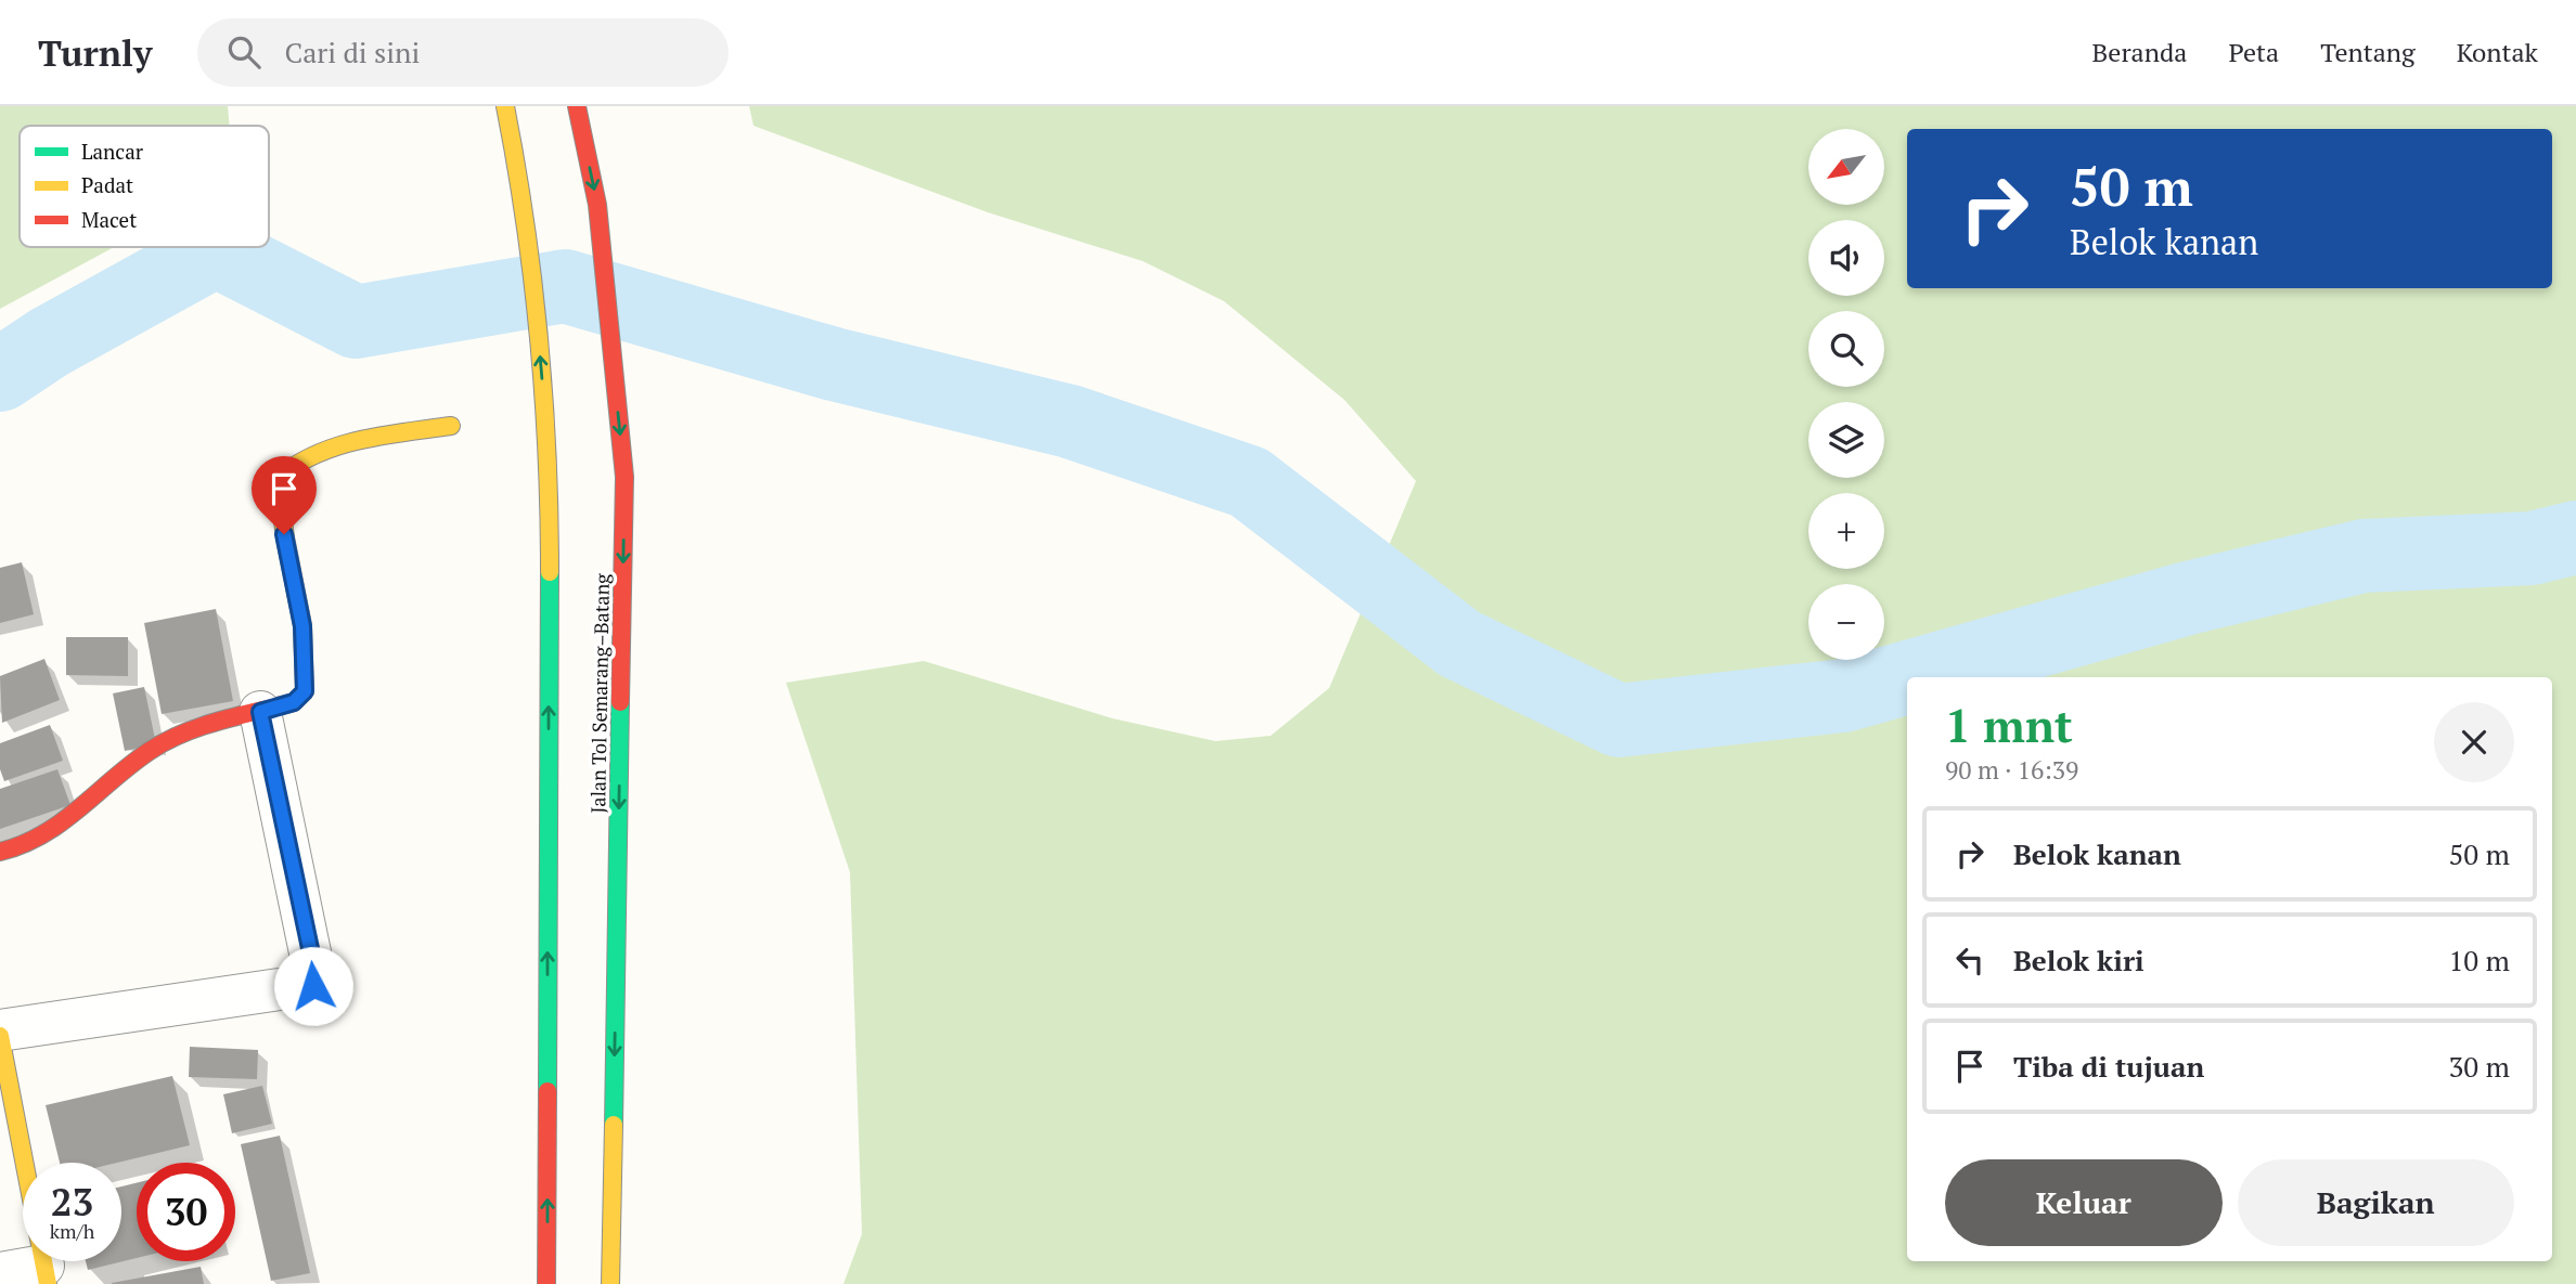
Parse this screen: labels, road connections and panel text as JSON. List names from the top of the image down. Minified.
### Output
{"streets":{"main road":["Jalan Tol Semarang–Batang"]},"legend":["Lancar","Padat","Macet"],"north":"bottom left","page":{"header":"Turnly","search":"Cari di sini","nav":["Beranda","Peta","Tentang","Kontak"],"map_buttons":["+","−"],"turn":["50 m","Belok kanan"],"heading":["1 mnt","90 m · 16:39"],"list":[{"name":"Belok kanan","value":"50 m"},{"name":"Belok kiri","value":"10 m"},{"name":"Tiba di tujuan","value":"30 m"}],"buttons":["Keluar","Bagikan"],"speed":"23 km/h","limit":"30"}}
